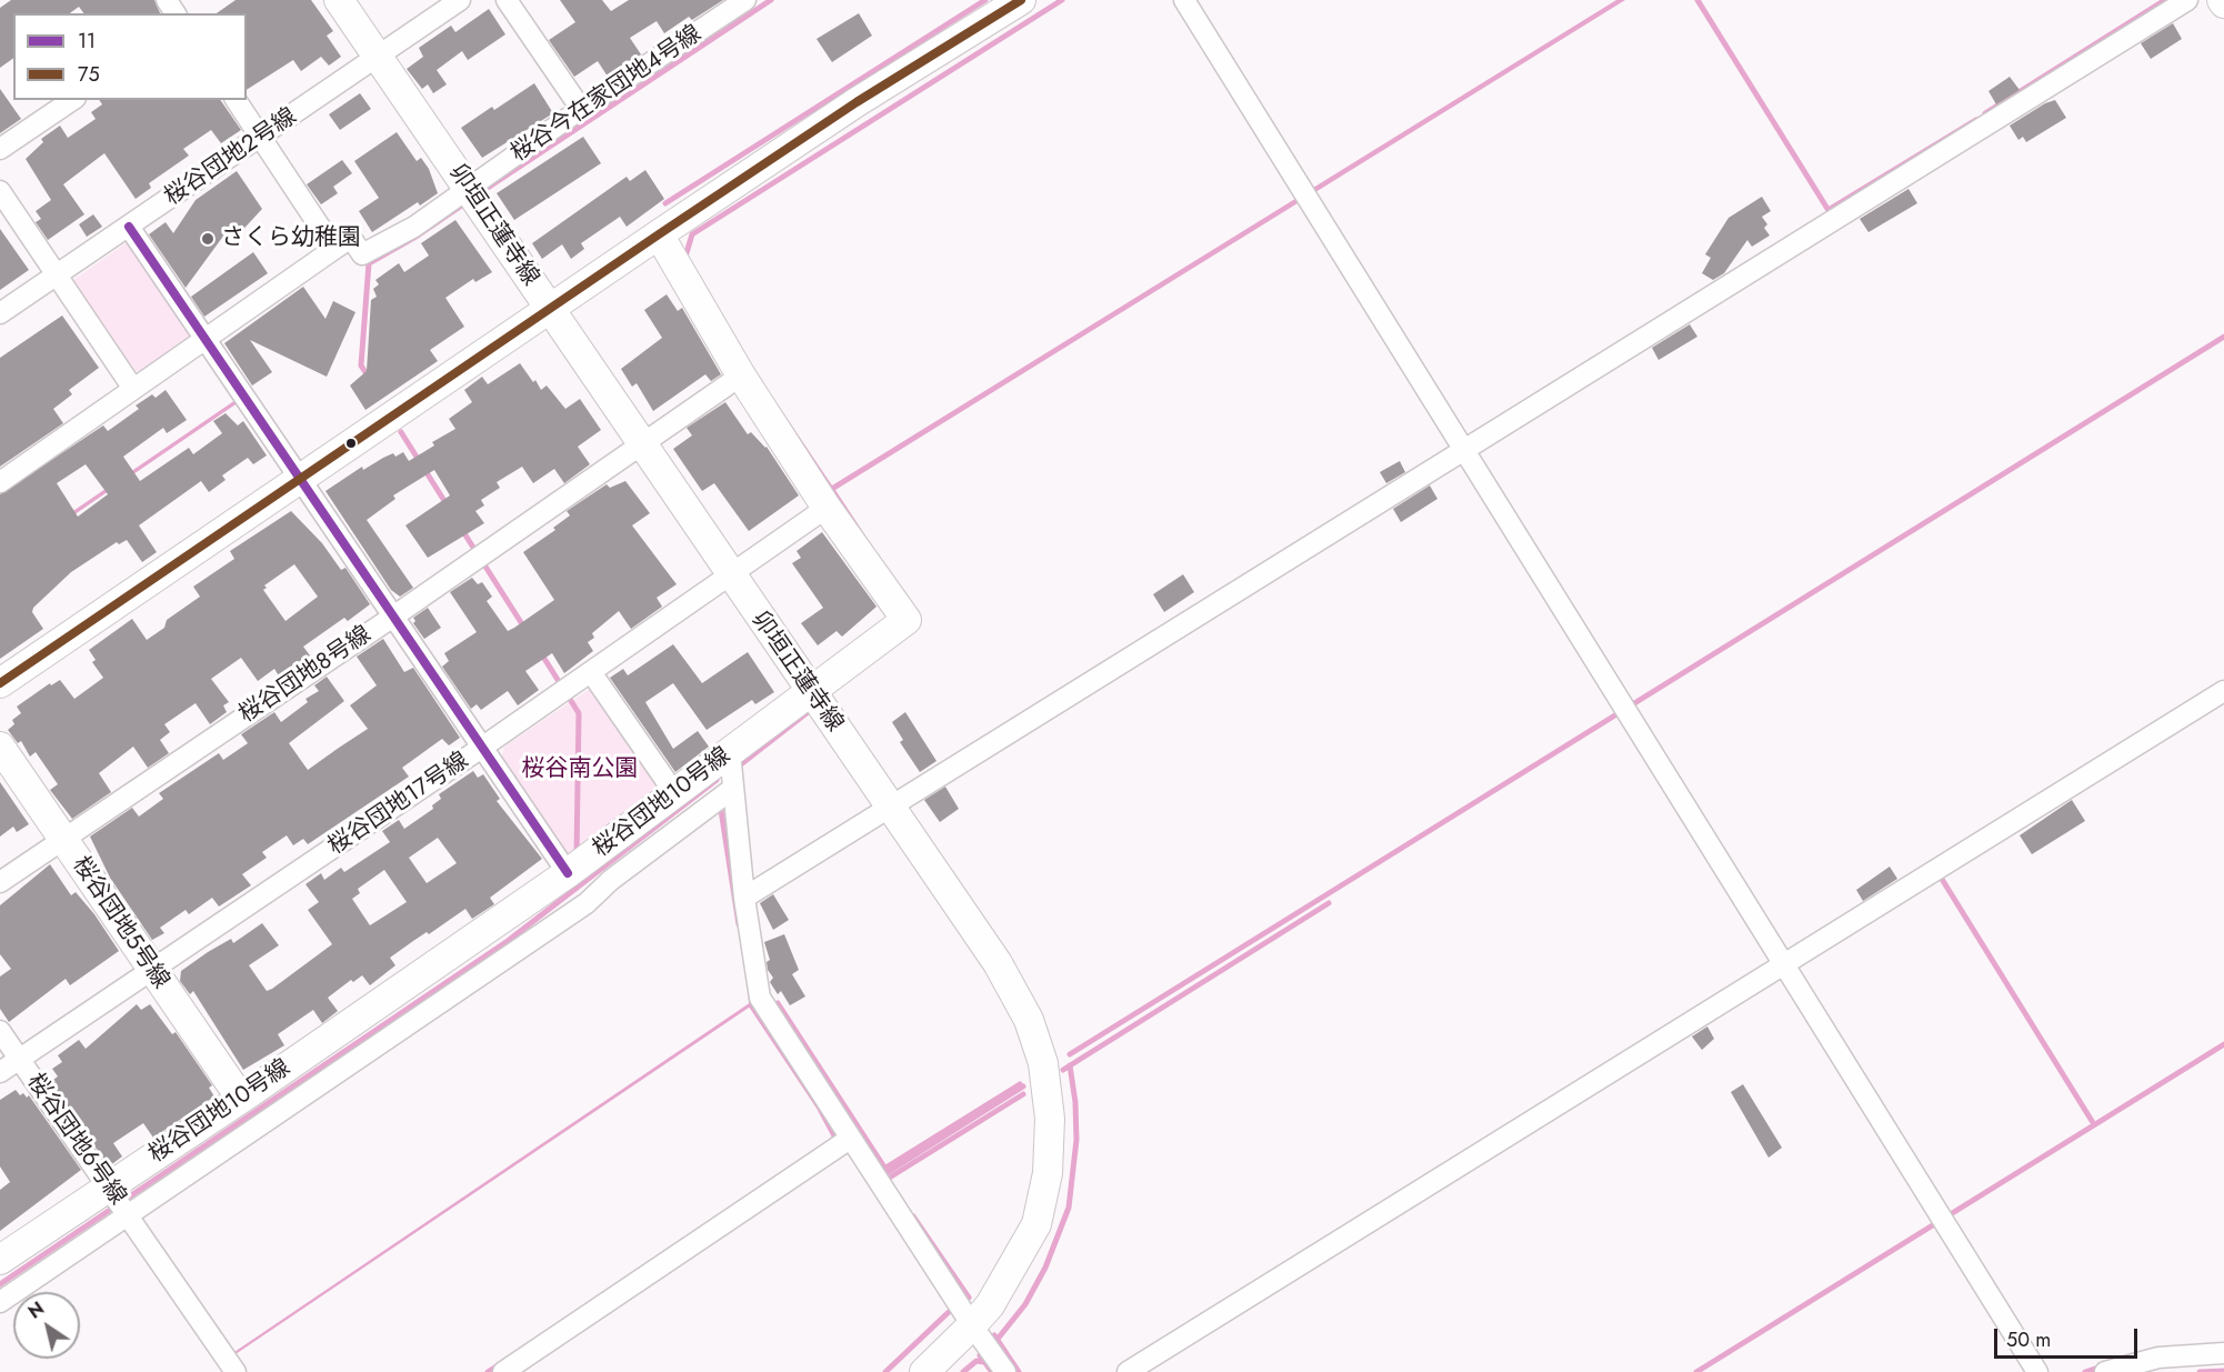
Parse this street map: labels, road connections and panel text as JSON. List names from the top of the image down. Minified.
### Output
{"streets":{"main road":["卯垣正蓮寺線","桜谷団地10号線","桜谷団地5号線"],"street":["桜谷今在家団地4号線","桜谷団地2号線","桜谷団地8号線","桜谷団地17号線","桜谷団地6号線"]},"crossings":[["桜谷今在家団地4号線","卯垣正蓮寺線"],["桜谷団地2号線","卯垣正蓮寺線"],["卯垣正蓮寺線","桜谷団地8号線"],["卯垣正蓮寺線","桜谷団地10号線"],["卯垣正蓮寺線","桜谷団地17号線"],["桜谷団地8号線","桜谷団地10号線"],["桜谷団地8号線","桜谷団地5号線"],["桜谷団地10号線","桜谷団地17号線"],["桜谷団地10号線","桜谷団地5号線"],["桜谷団地10号線","桜谷団地6号線"],["桜谷団地17号線","桜谷団地5号線"],["桜谷団地17号線","桜谷団地6号線"]],"parks":["桜谷南公園"],"places":["さくら幼稚園"],"lines":["transit line 75","transit line 11"],"legend":["11","75"],"scale_bar":"50 m","north":"top left"}
